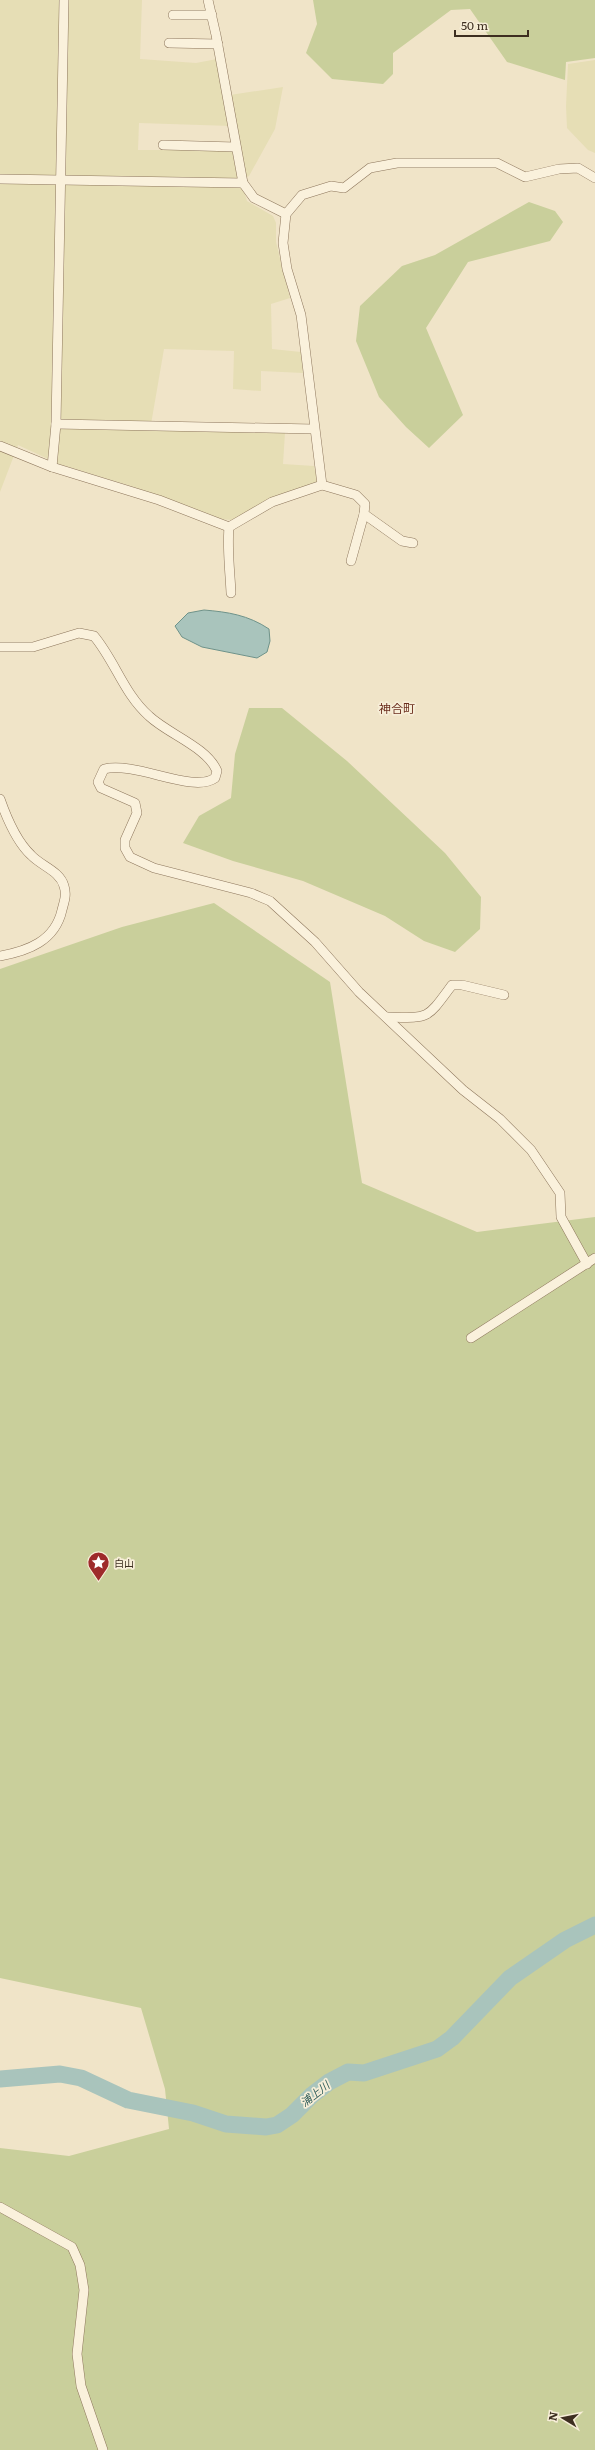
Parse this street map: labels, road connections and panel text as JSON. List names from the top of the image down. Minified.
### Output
{"districts":["神合町"],"water":["浦上川"],"places":{"place":["白山"]},"scale_bar":"50 m","north":"left"}
